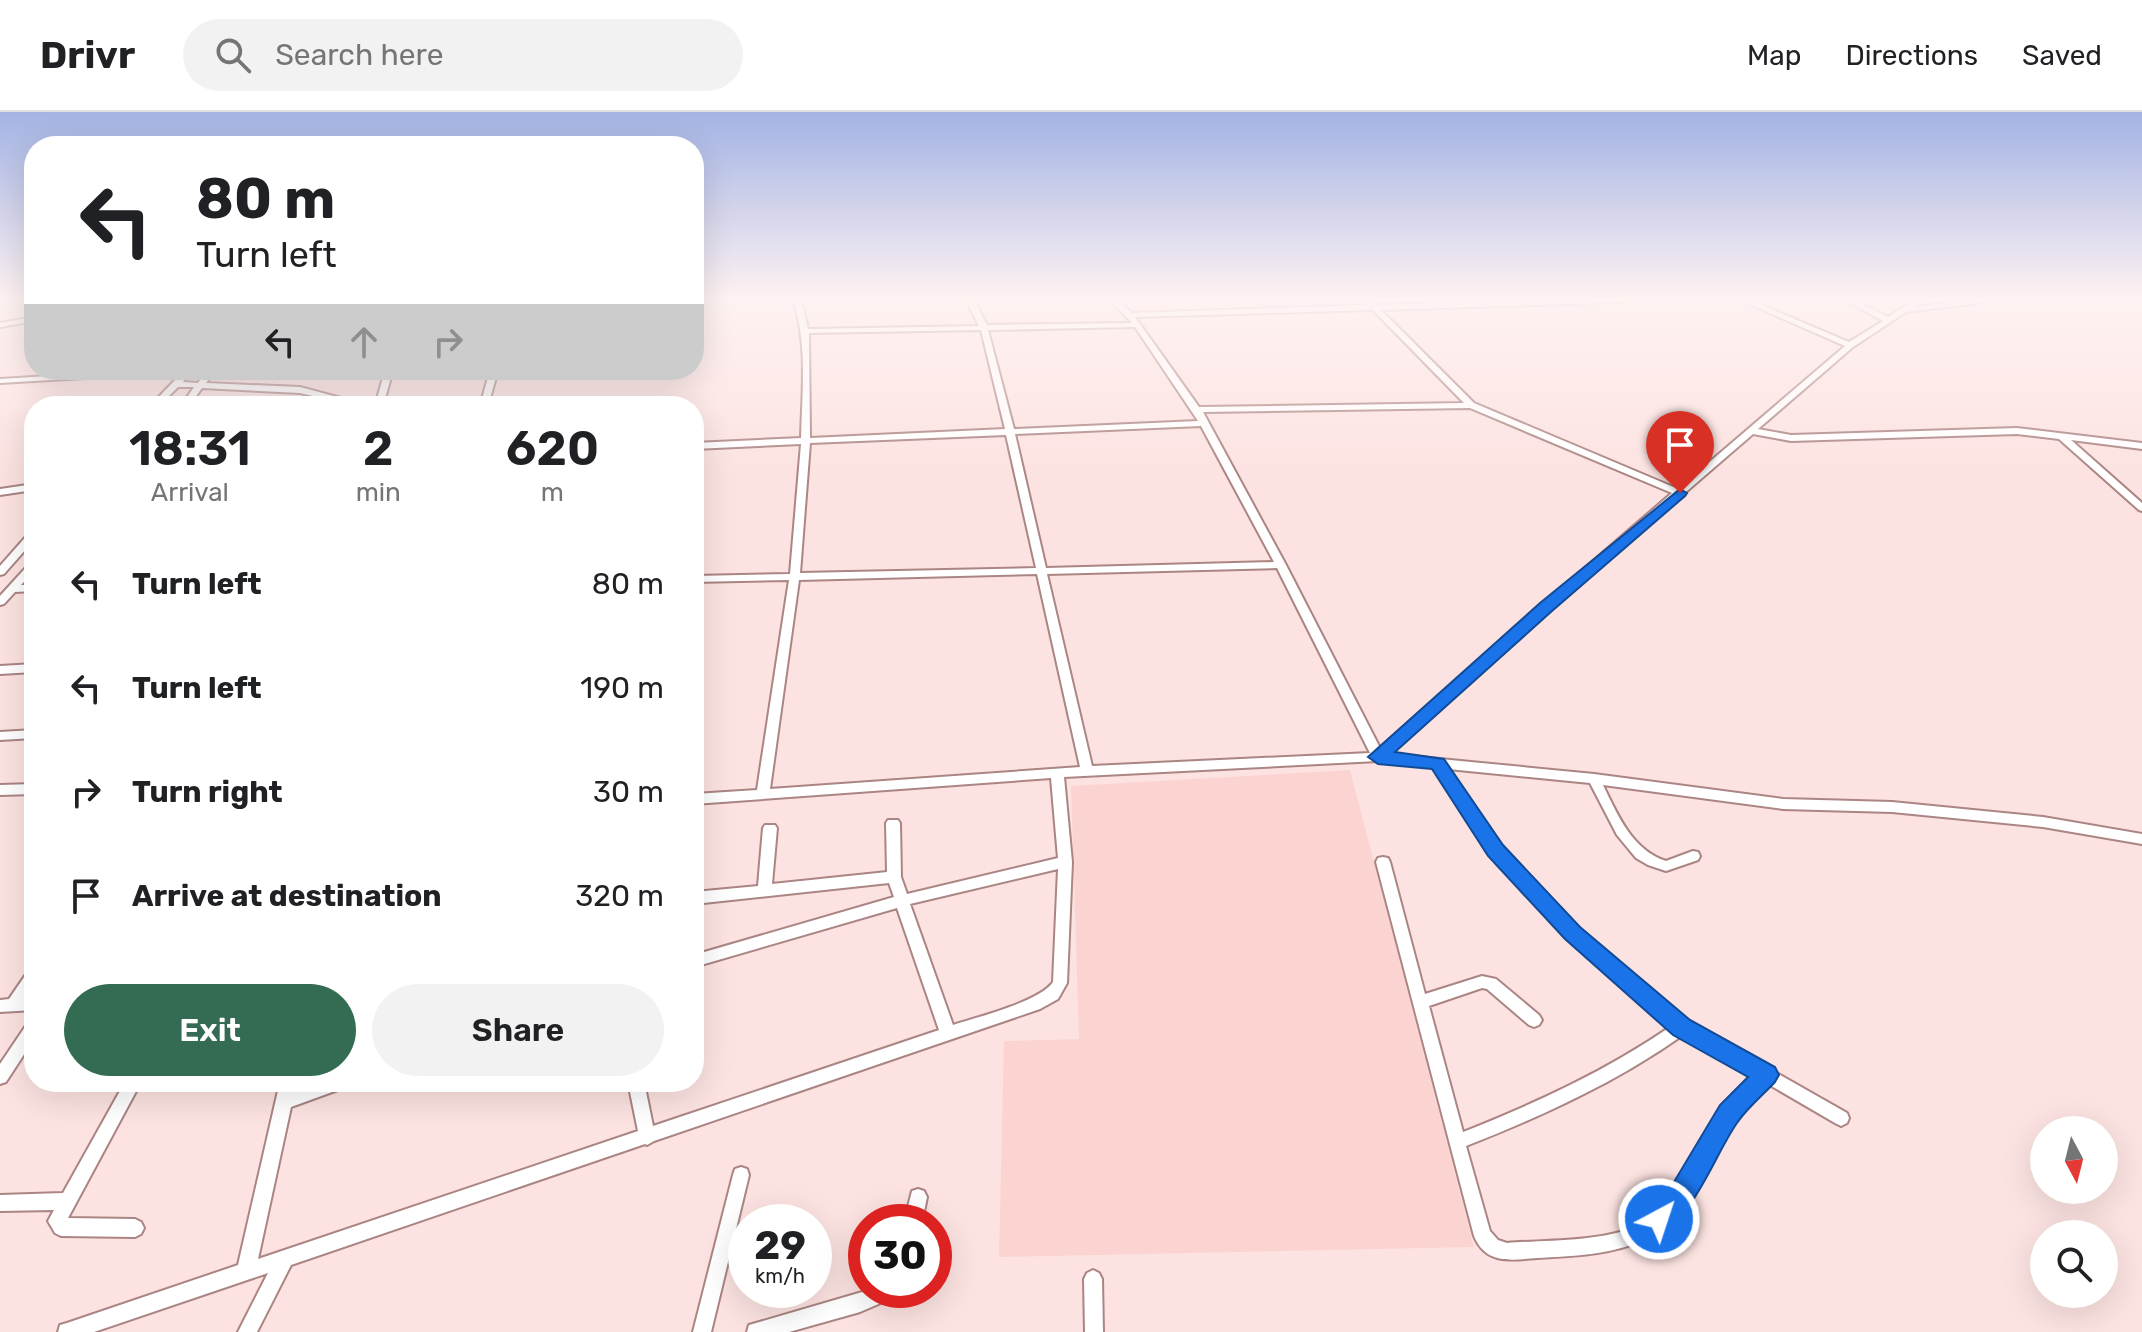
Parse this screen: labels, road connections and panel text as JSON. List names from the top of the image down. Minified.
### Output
{"north":"bottom","page":{"header":"Drivr","search":"Search here","nav":["Map","Directions","Saved"],"turn":["80 m","Turn left"],"eta":["18:31","Arrival","2","min","620","m"],"list":[{"name":"Turn left","value":"80 m"},{"name":"Turn left","value":"190 m"},{"name":"Turn right","value":"30 m"},{"name":"Arrive at destination","value":"320 m"}],"buttons":["Exit","Share"],"speed":"29 km/h","limit":"30"}}
